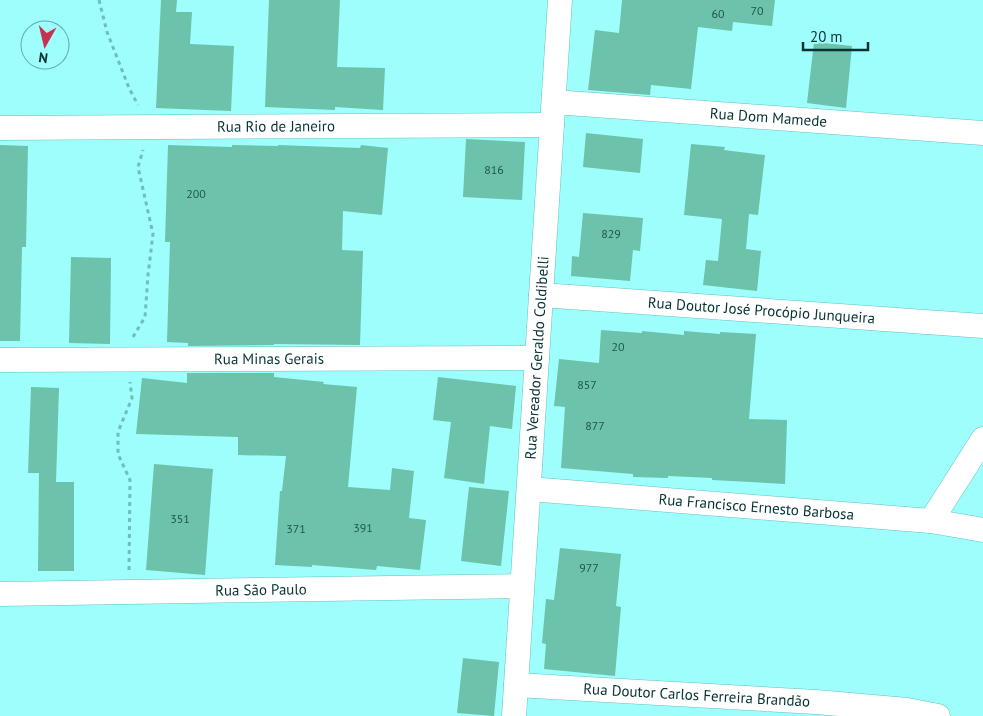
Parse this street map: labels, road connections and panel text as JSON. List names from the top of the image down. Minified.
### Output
{"streets":{"street":["Rua Dom Mamede","Rua Rio de Janeiro","Rua Doutor José Procópio Junqueira","Rua Vereador Geraldo Coldibelli","Rua Minas Gerais","Rua Francisco Ernesto Barbosa","Rua São Paulo","Rua Doutor Carlos Ferreira Brandão"]},"crossings":[["Rua Dom Mamede","Rua Rio de Janeiro"],["Rua Dom Mamede","Rua Vereador Geraldo Coldibelli"],["Rua Rio de Janeiro","Rua Vereador Geraldo Coldibelli"],["Rua Doutor José Procópio Junqueira","Rua Vereador Geraldo Coldibelli"],["Rua Vereador Geraldo Coldibelli","Rua Minas Gerais"],["Rua Vereador Geraldo Coldibelli","Rua Francisco Ernesto Barbosa"],["Rua Vereador Geraldo Coldibelli","Rua São Paulo"],["Rua Vereador Geraldo Coldibelli","Rua Doutor Carlos Ferreira Brandão"]],"house_numbers":["70","60","816","200","829","20","857","877","351","391","371","977"],"scale_bar":"20 m","north":"bottom"}
